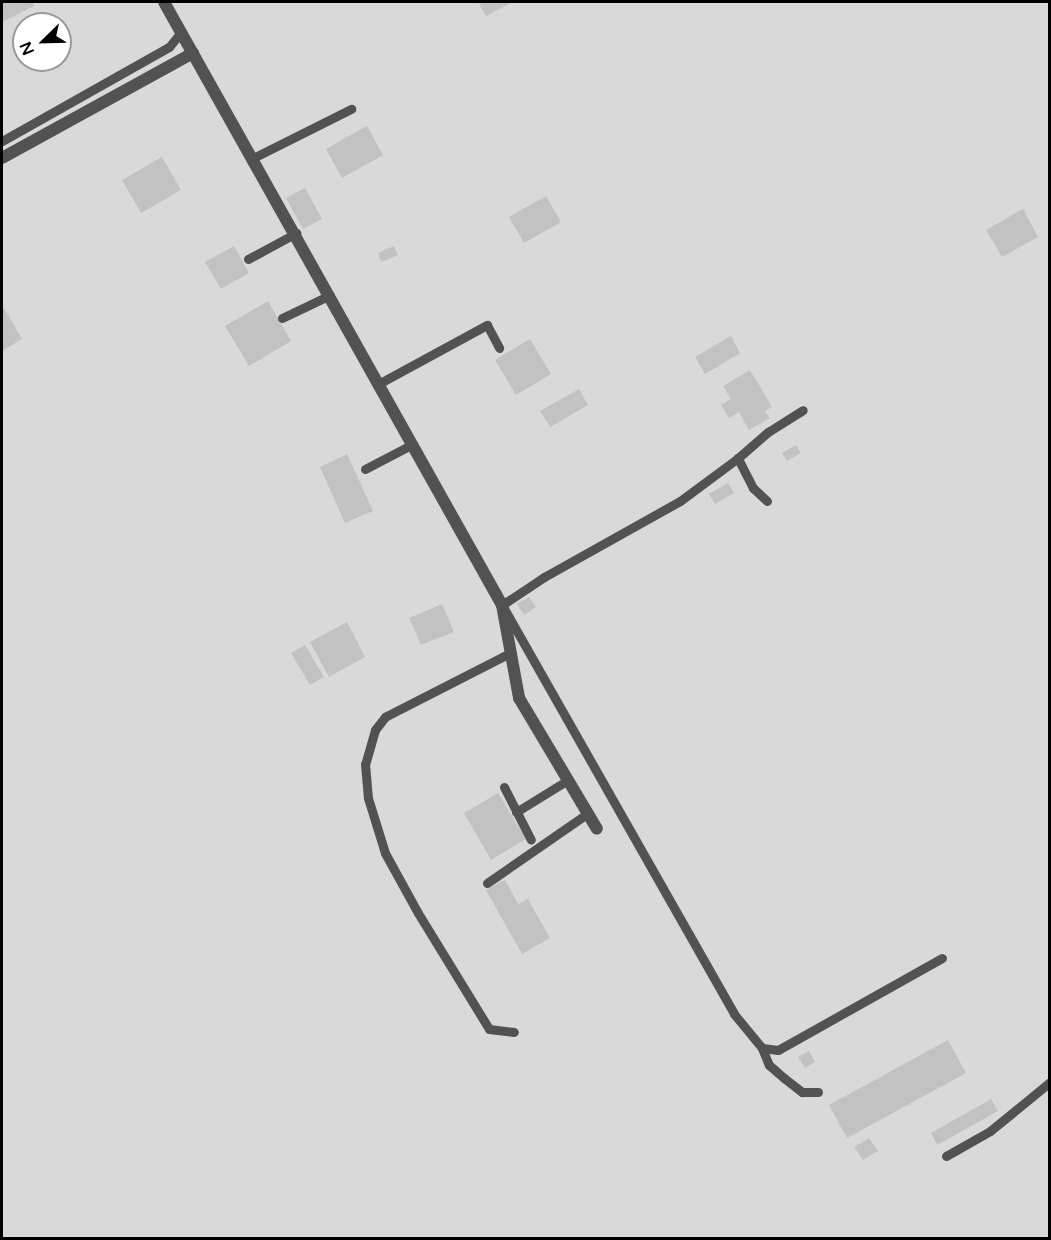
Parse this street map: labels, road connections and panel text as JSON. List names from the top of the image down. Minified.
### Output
{"north":"bottom left"}
